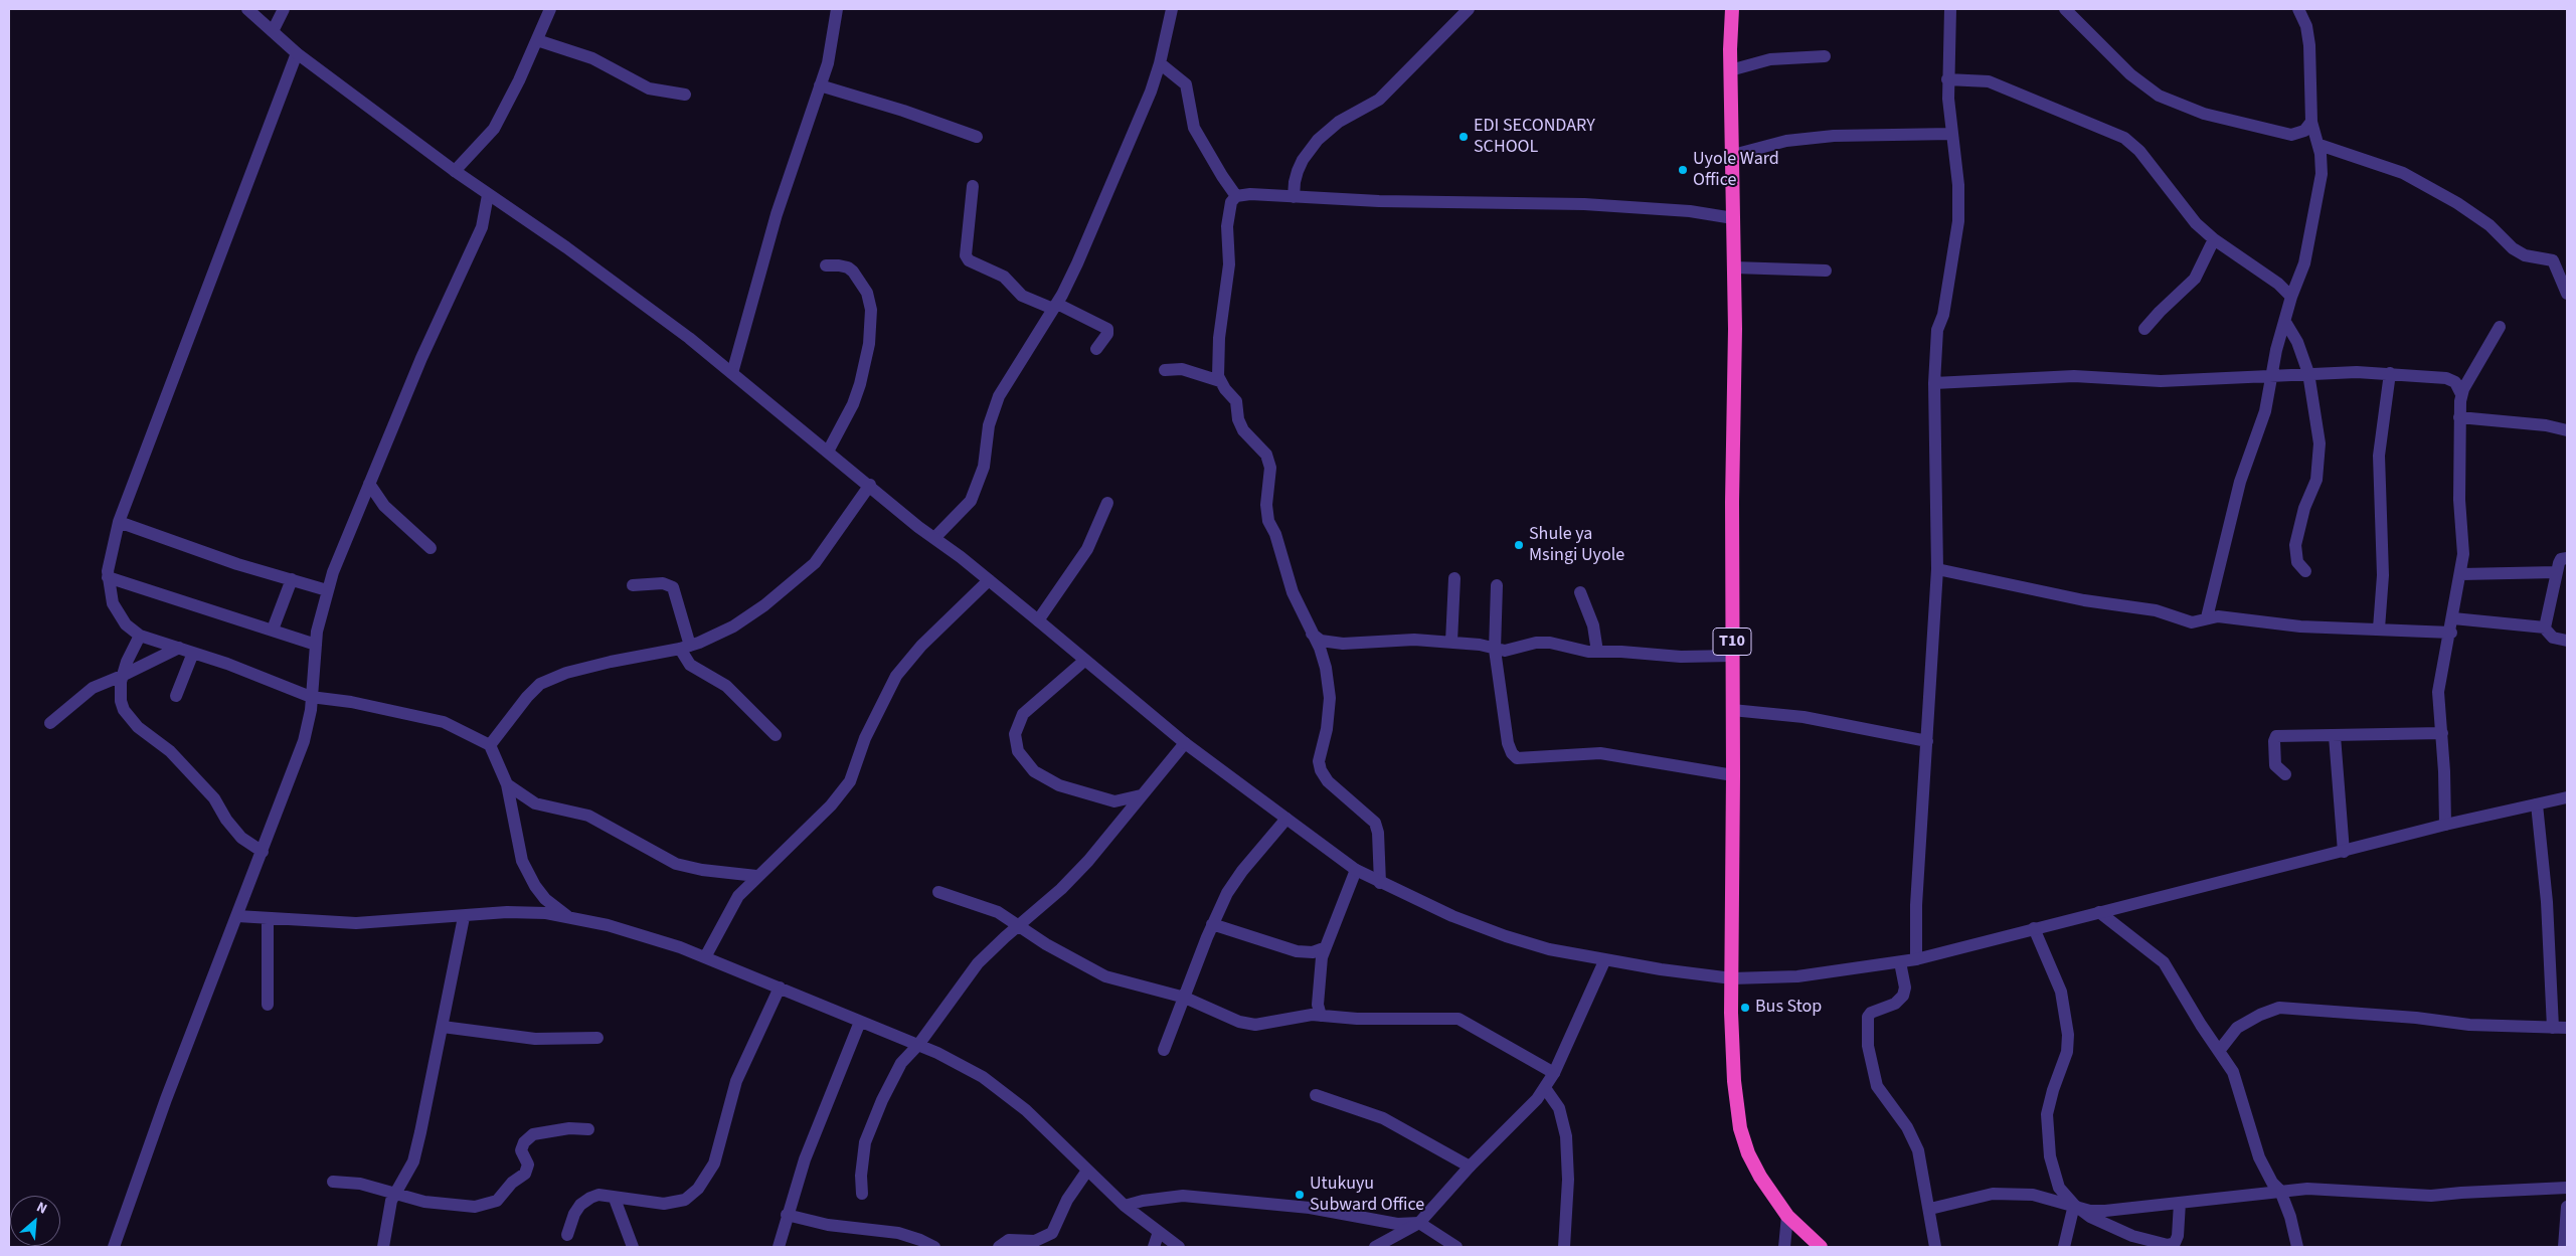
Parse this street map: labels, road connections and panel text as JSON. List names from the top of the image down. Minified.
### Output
{"streets":{"highway":["T10"]},"places":["EDI SECONDARY SCHOOL","Uyole Ward Office","Shule ya Msingi Uyole","Bus Stop","Utukuyu Subward Office"],"north":"top right"}
